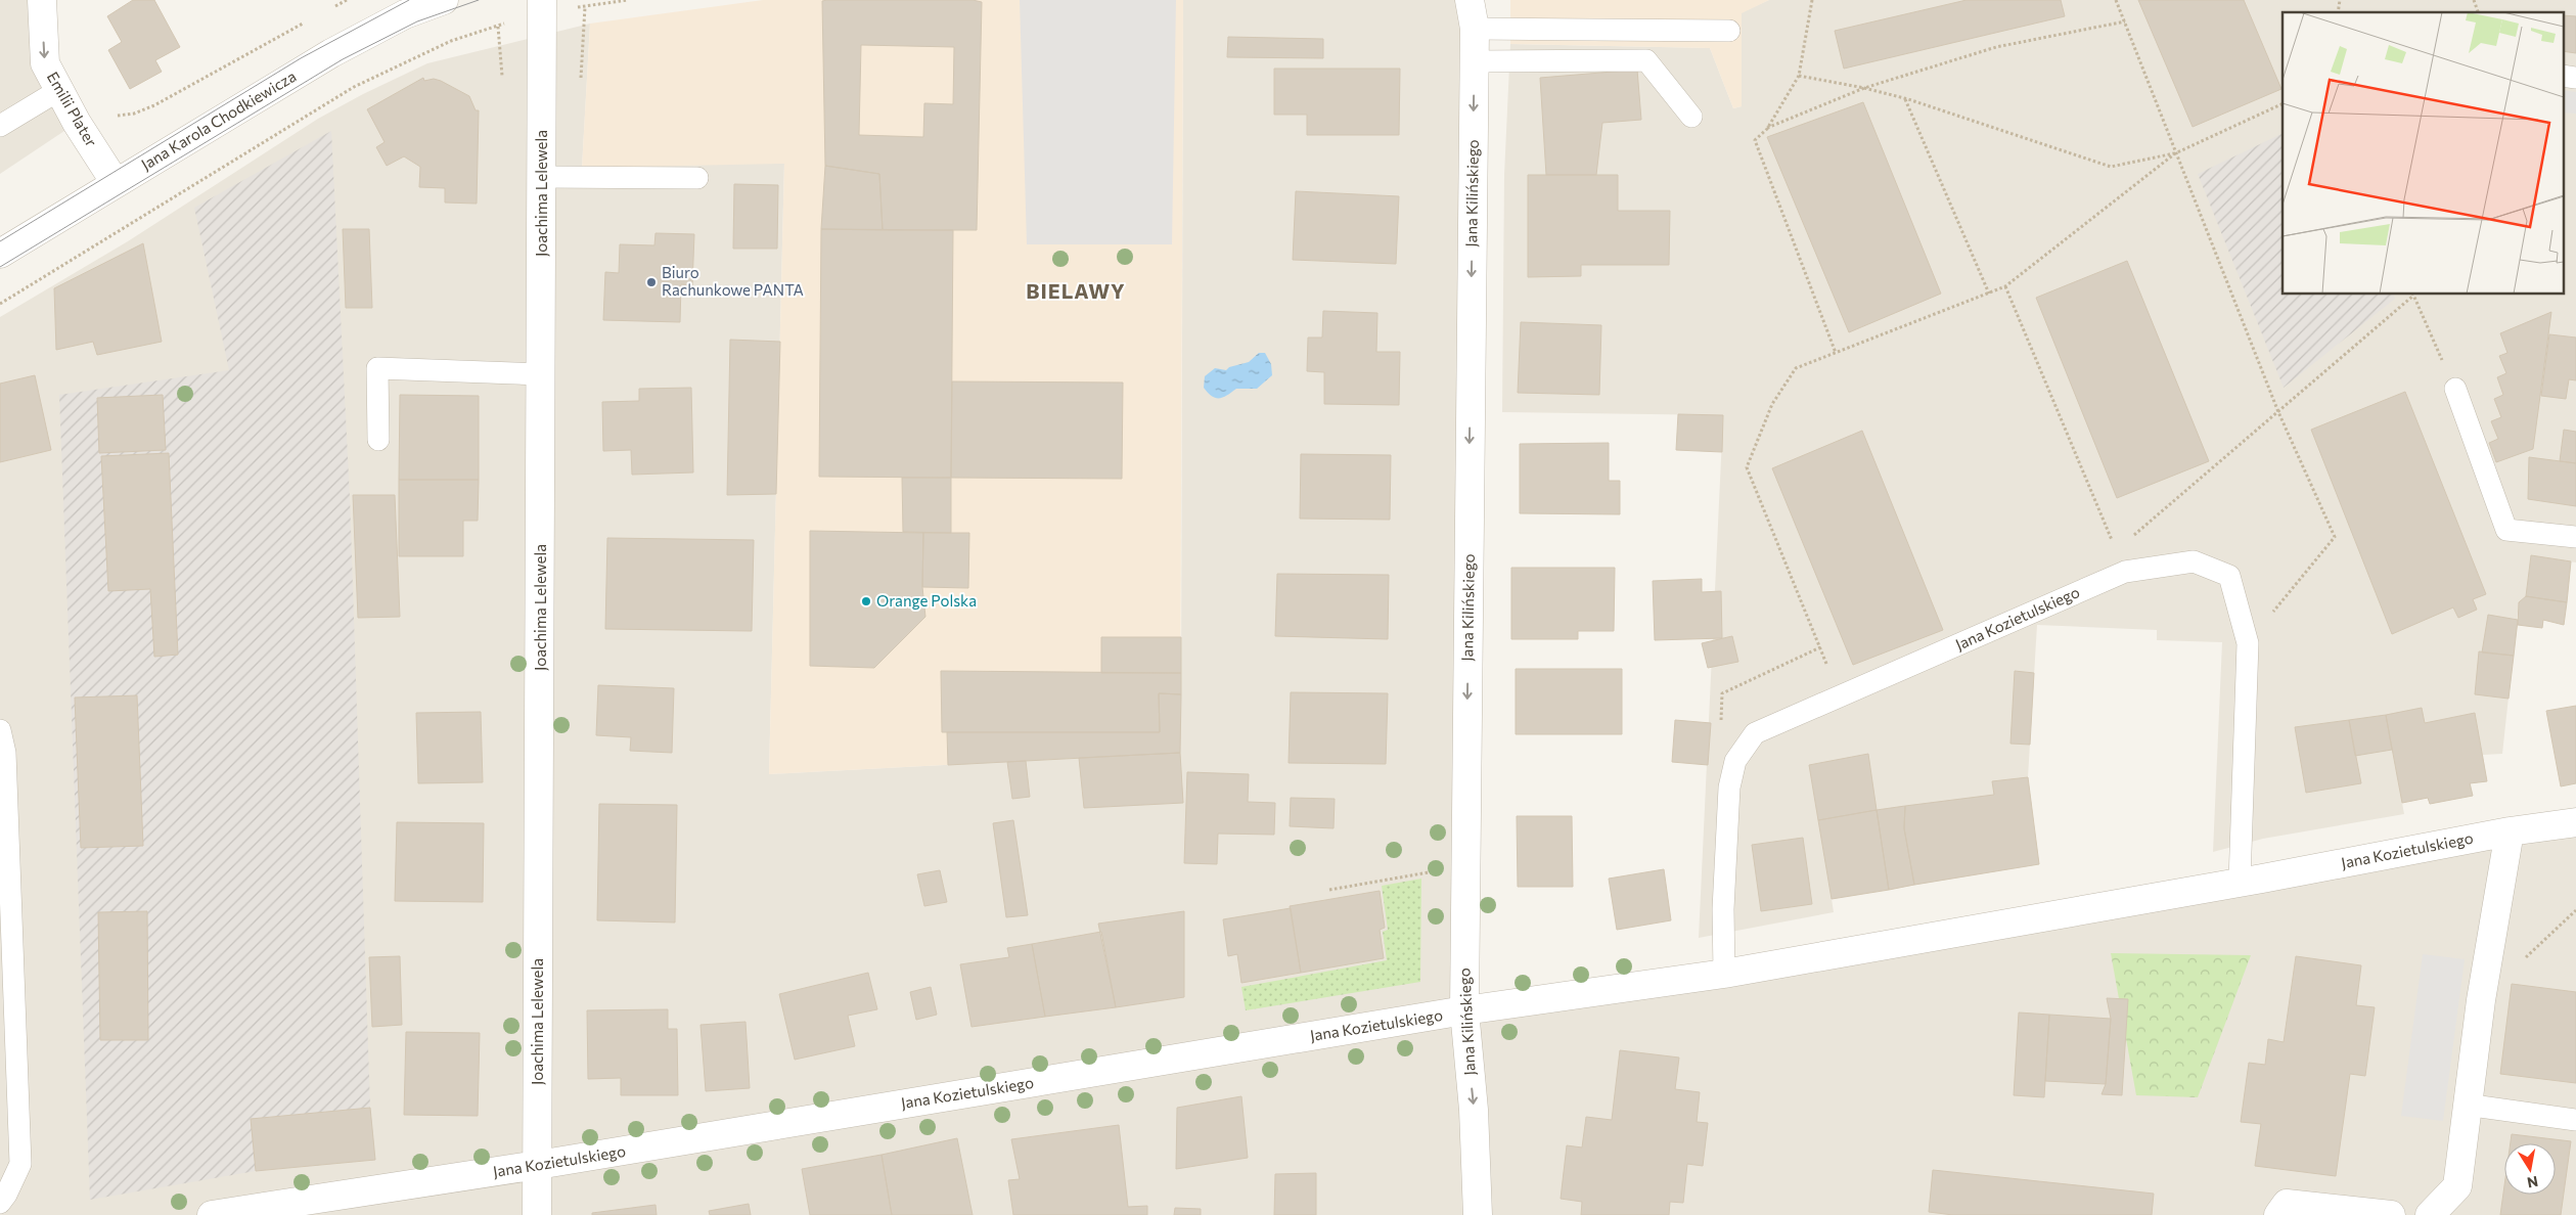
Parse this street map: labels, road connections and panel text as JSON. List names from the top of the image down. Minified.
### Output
{"streets":{"street":["Emilii Plater","Jana Karola Chodkiewicza","Joachima Lelewela","Jana Kilińskiego","Jana Kozietulskiego"]},"crossings":[["Emilii Plater","Jana Karola Chodkiewicza"],["Joachima Lelewela","Jana Kozietulskiego"],["Jana Kilińskiego","Jana Kozietulskiego"]],"one_way":["Emilii Plater","Jana Kilińskiego"],"districts":["BIELAWY"],"places":["Biuro Rachunkowe PANTA","Orange Polska"],"north":"bottom"}
